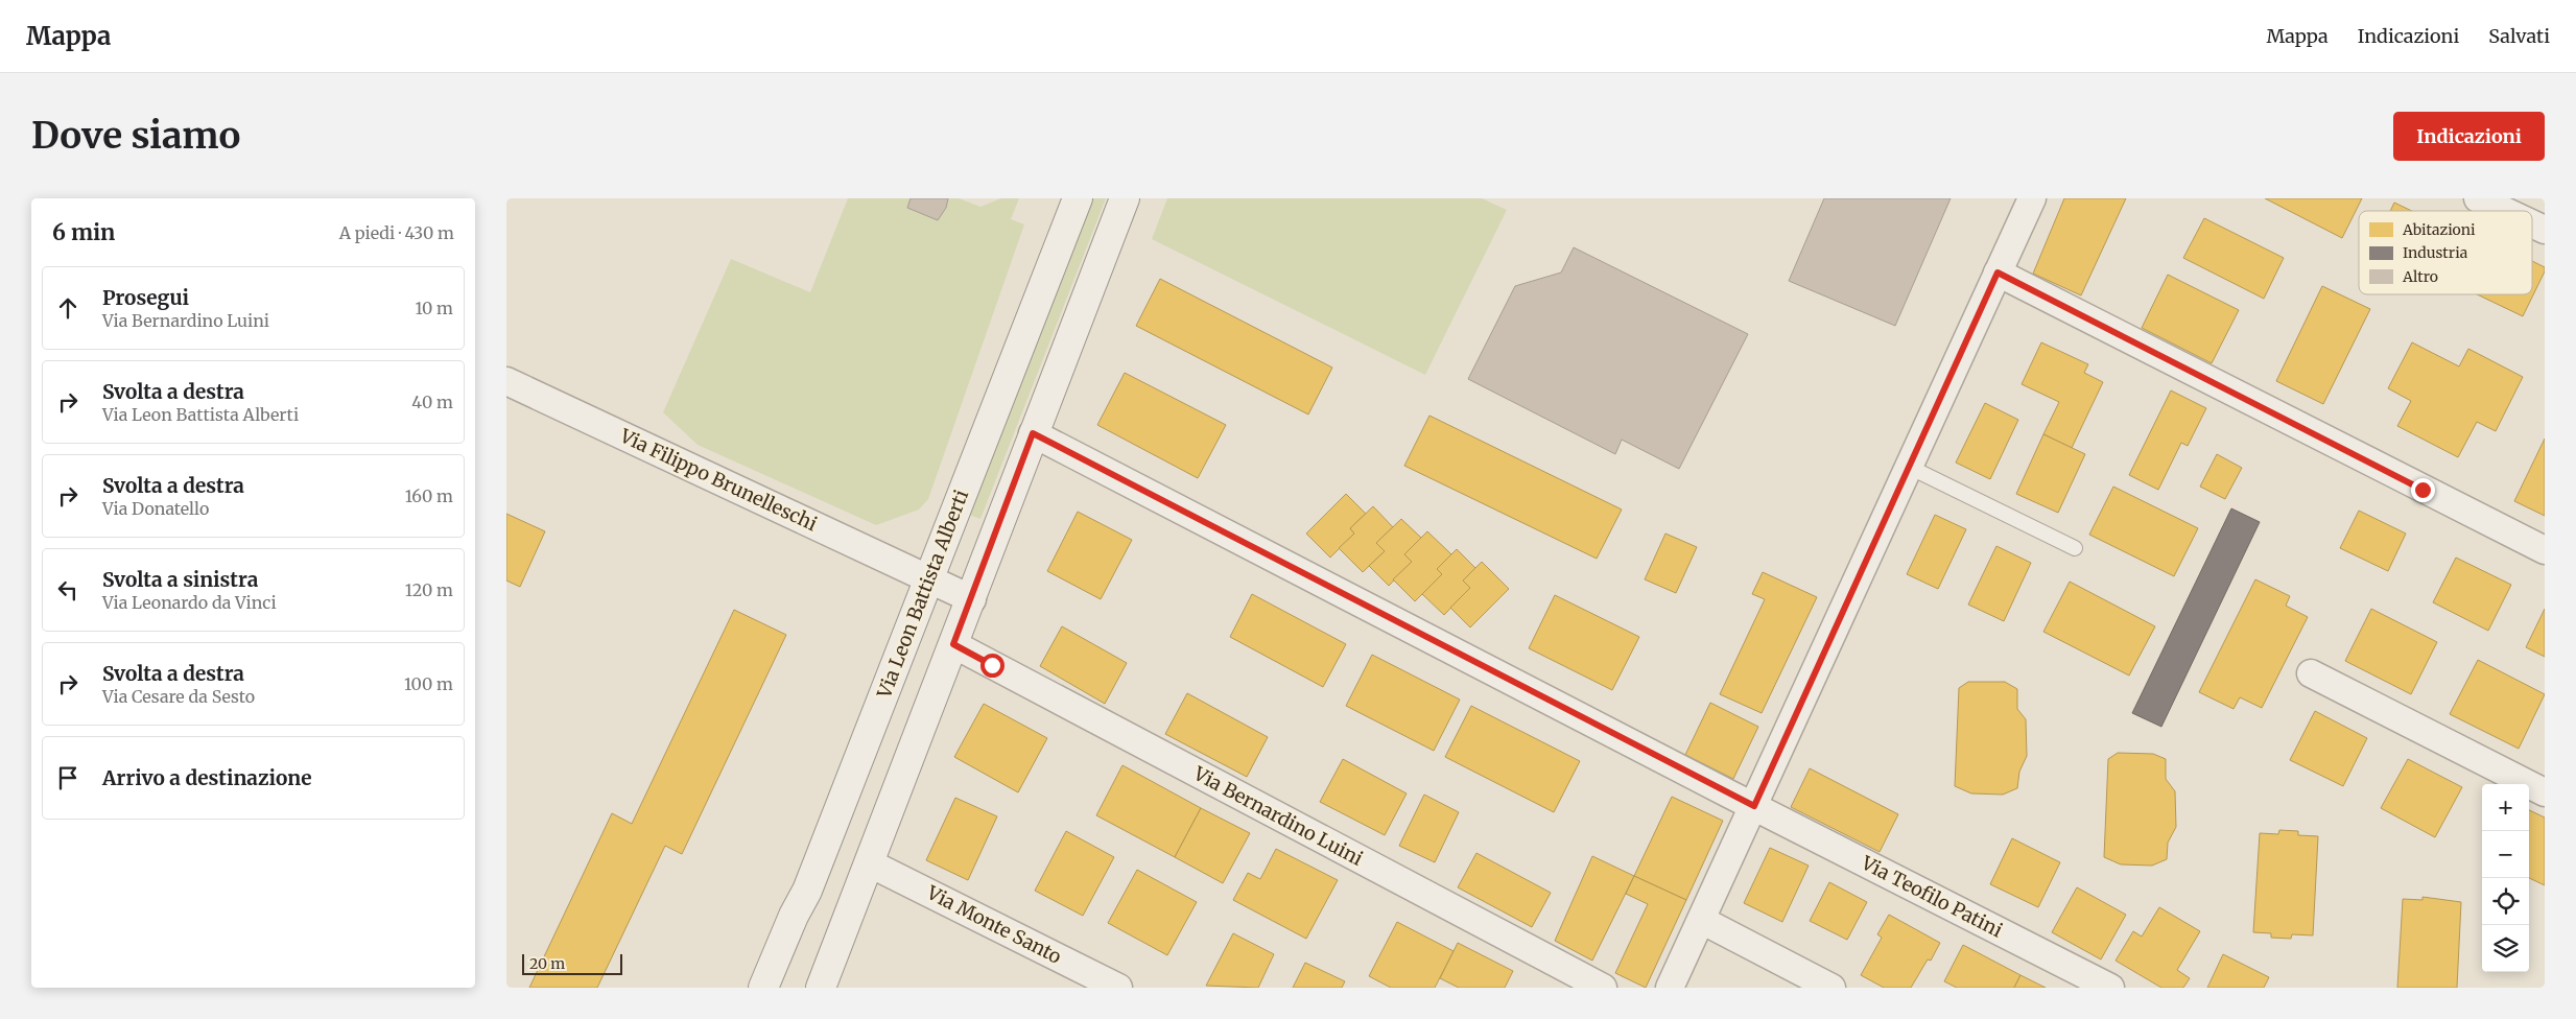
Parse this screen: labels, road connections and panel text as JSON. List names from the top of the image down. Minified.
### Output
{"streets":{"street":["Via Filippo Brunelleschi","Via Leon Battista Alberti","Via Bernardino Luini","Via Teofilo Patini","Via Monte Santo"]},"crossings":[["Via Filippo Brunelleschi","Via Leon Battista Alberti"]],"legend":["Abitazioni","Industria","Altro"],"scale_bar":"20 m","page":{"header":"Mappa","nav":["Mappa","Indicazioni","Salvati"],"buttons":"Indicazioni","title":"Dove siamo","heading":["6 min","A piedi · 430 m"],"list":[["Prosegui","Via Bernardino Luini","10 m"],["Svolta a destra","Via Leon Battista Alberti","40 m"],["Svolta a destra","Via Donatello","160 m"],["Svolta a sinistra","Via Leonardo da Vinci","120 m"],["Svolta a destra","Via Cesare da Sesto","100 m"],"Arrivo a destinazione"],"map_buttons":["+","−"],"scale":"20 m"}}
